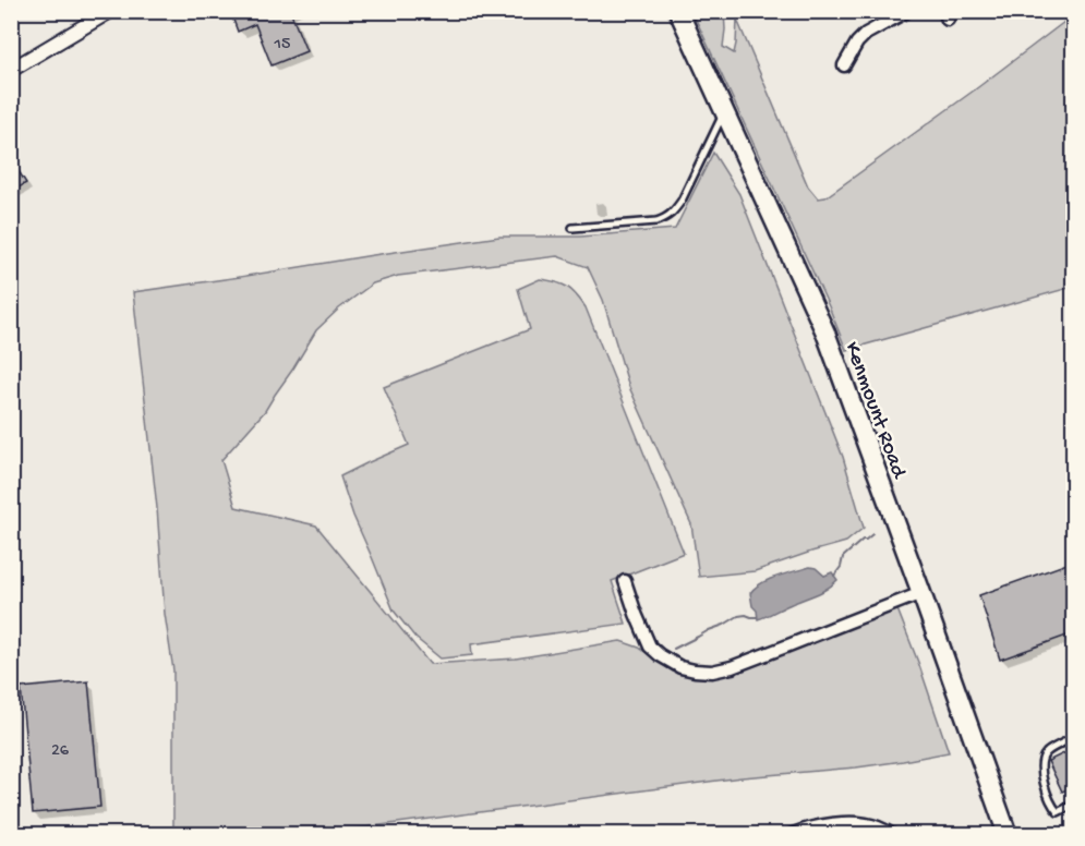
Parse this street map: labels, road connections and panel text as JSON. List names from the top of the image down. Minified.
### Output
{"streets":{"main road":["Kenmount Road"]},"house_numbers":["15","26"]}
